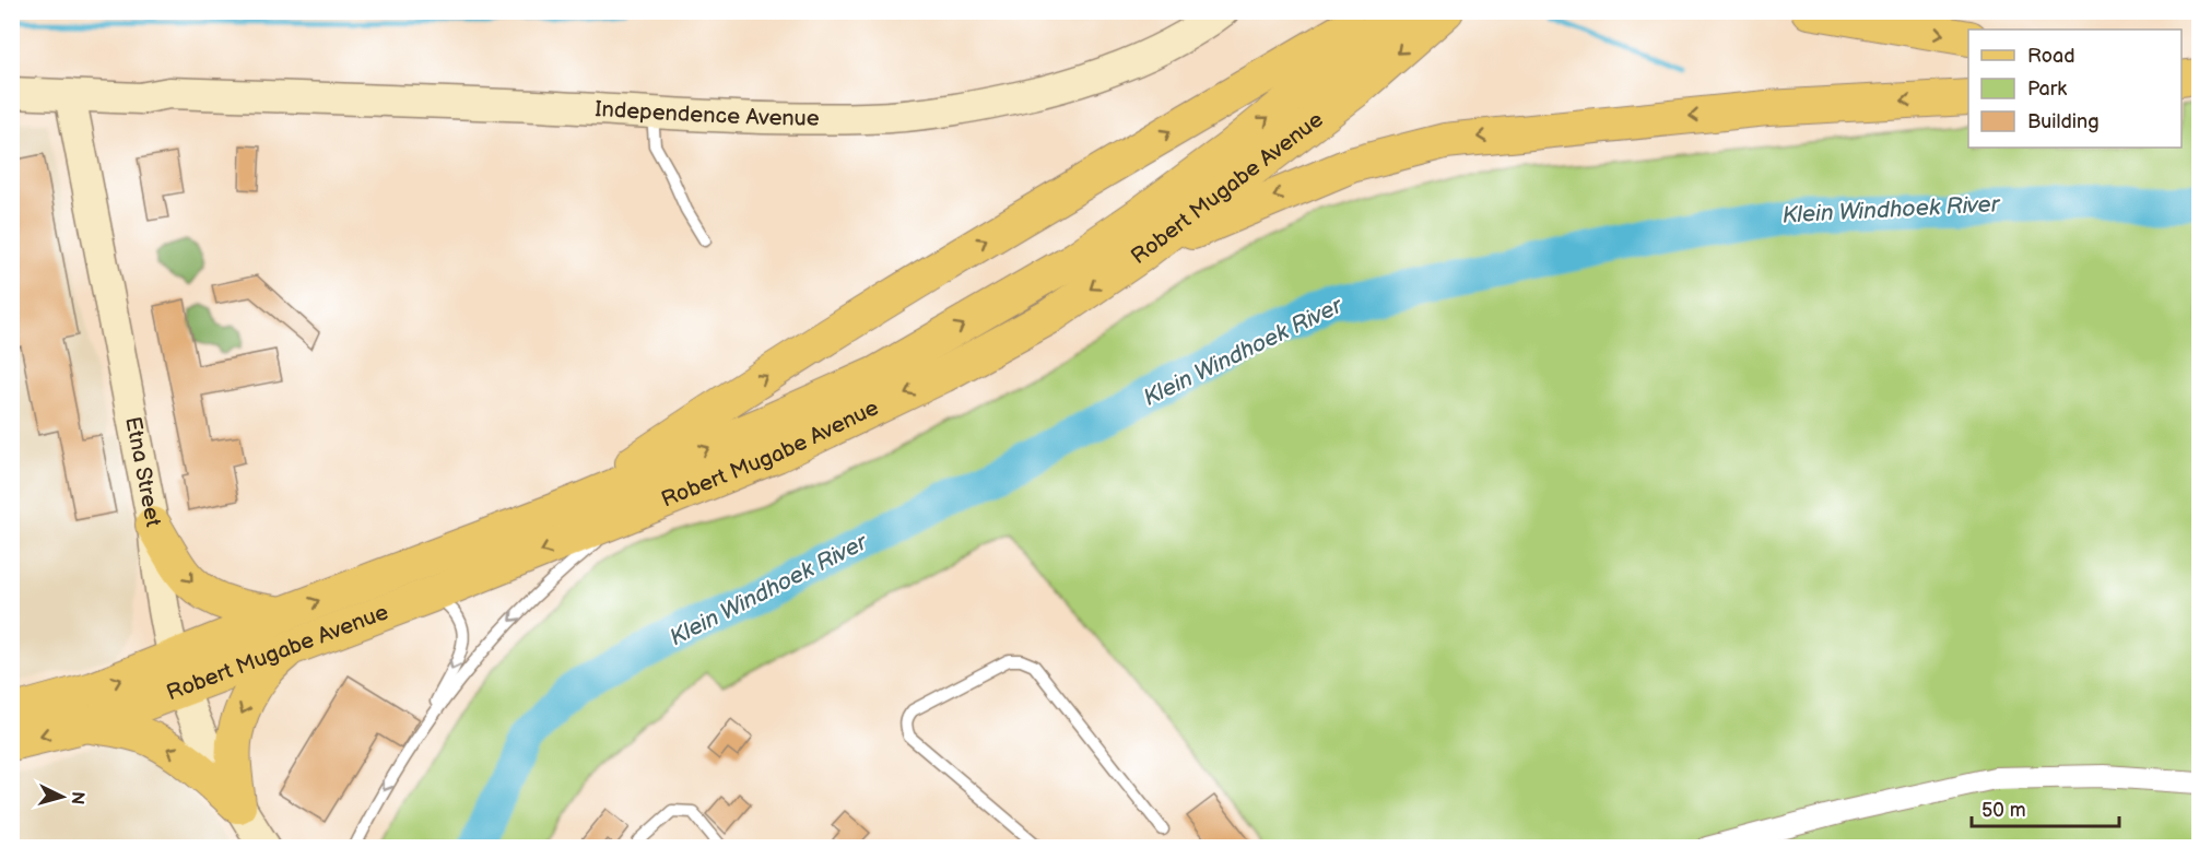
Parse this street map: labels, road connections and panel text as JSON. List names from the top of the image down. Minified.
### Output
{"streets":{"main road":["Independence Avenue","Robert Mugabe Avenue","Etna Street"]},"crossings":[["Independence Avenue","Etna Street"],["Robert Mugabe Avenue","Etna Street"]],"water":["Klein Windhoek River"],"legend":["Road","Park","Building"],"scale_bar":"50 m","north":"right"}
